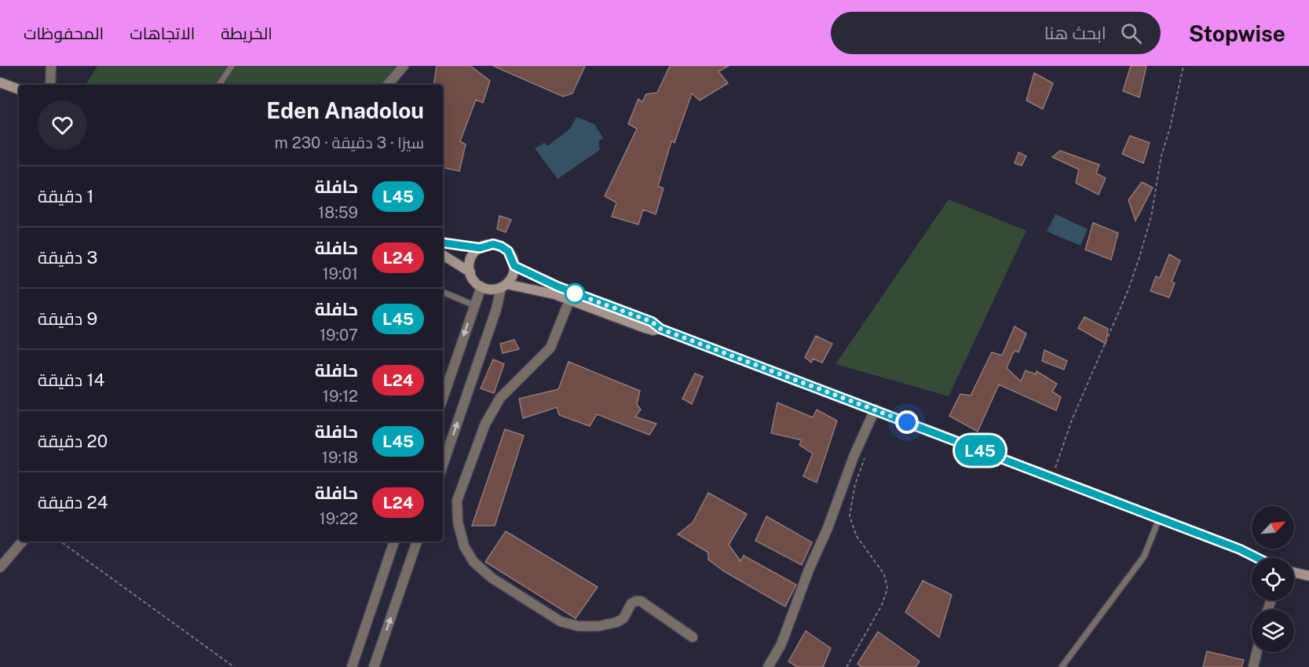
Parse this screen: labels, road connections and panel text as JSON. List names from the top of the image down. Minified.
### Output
{"lines":["bus line L45"],"north":"top right","page":{"header":"Stopwise","search":"ابحث هنا","nav":["الخريطة","الاتجاهات","المحفوظات"],"on_map":"L45","heading":["Eden Anadolou","سيرًا · 3 دقيقة · 230 m"],"list":[{"mark":"L45","name":"حافلة","note":"18:59","value":"1 دقيقة"},{"mark":"L24","name":"حافلة","note":"19:01","value":"3 دقيقة"},{"mark":"L45","name":"حافلة","note":"19:07","value":"9 دقيقة"},{"mark":"L24","name":"حافلة","note":"19:12","value":"14 دقيقة"},{"mark":"L45","name":"حافلة","note":"19:18","value":"20 دقيقة"},{"mark":"L24","name":"حافلة","note":"19:22","value":"24 دقيقة"}]}}
